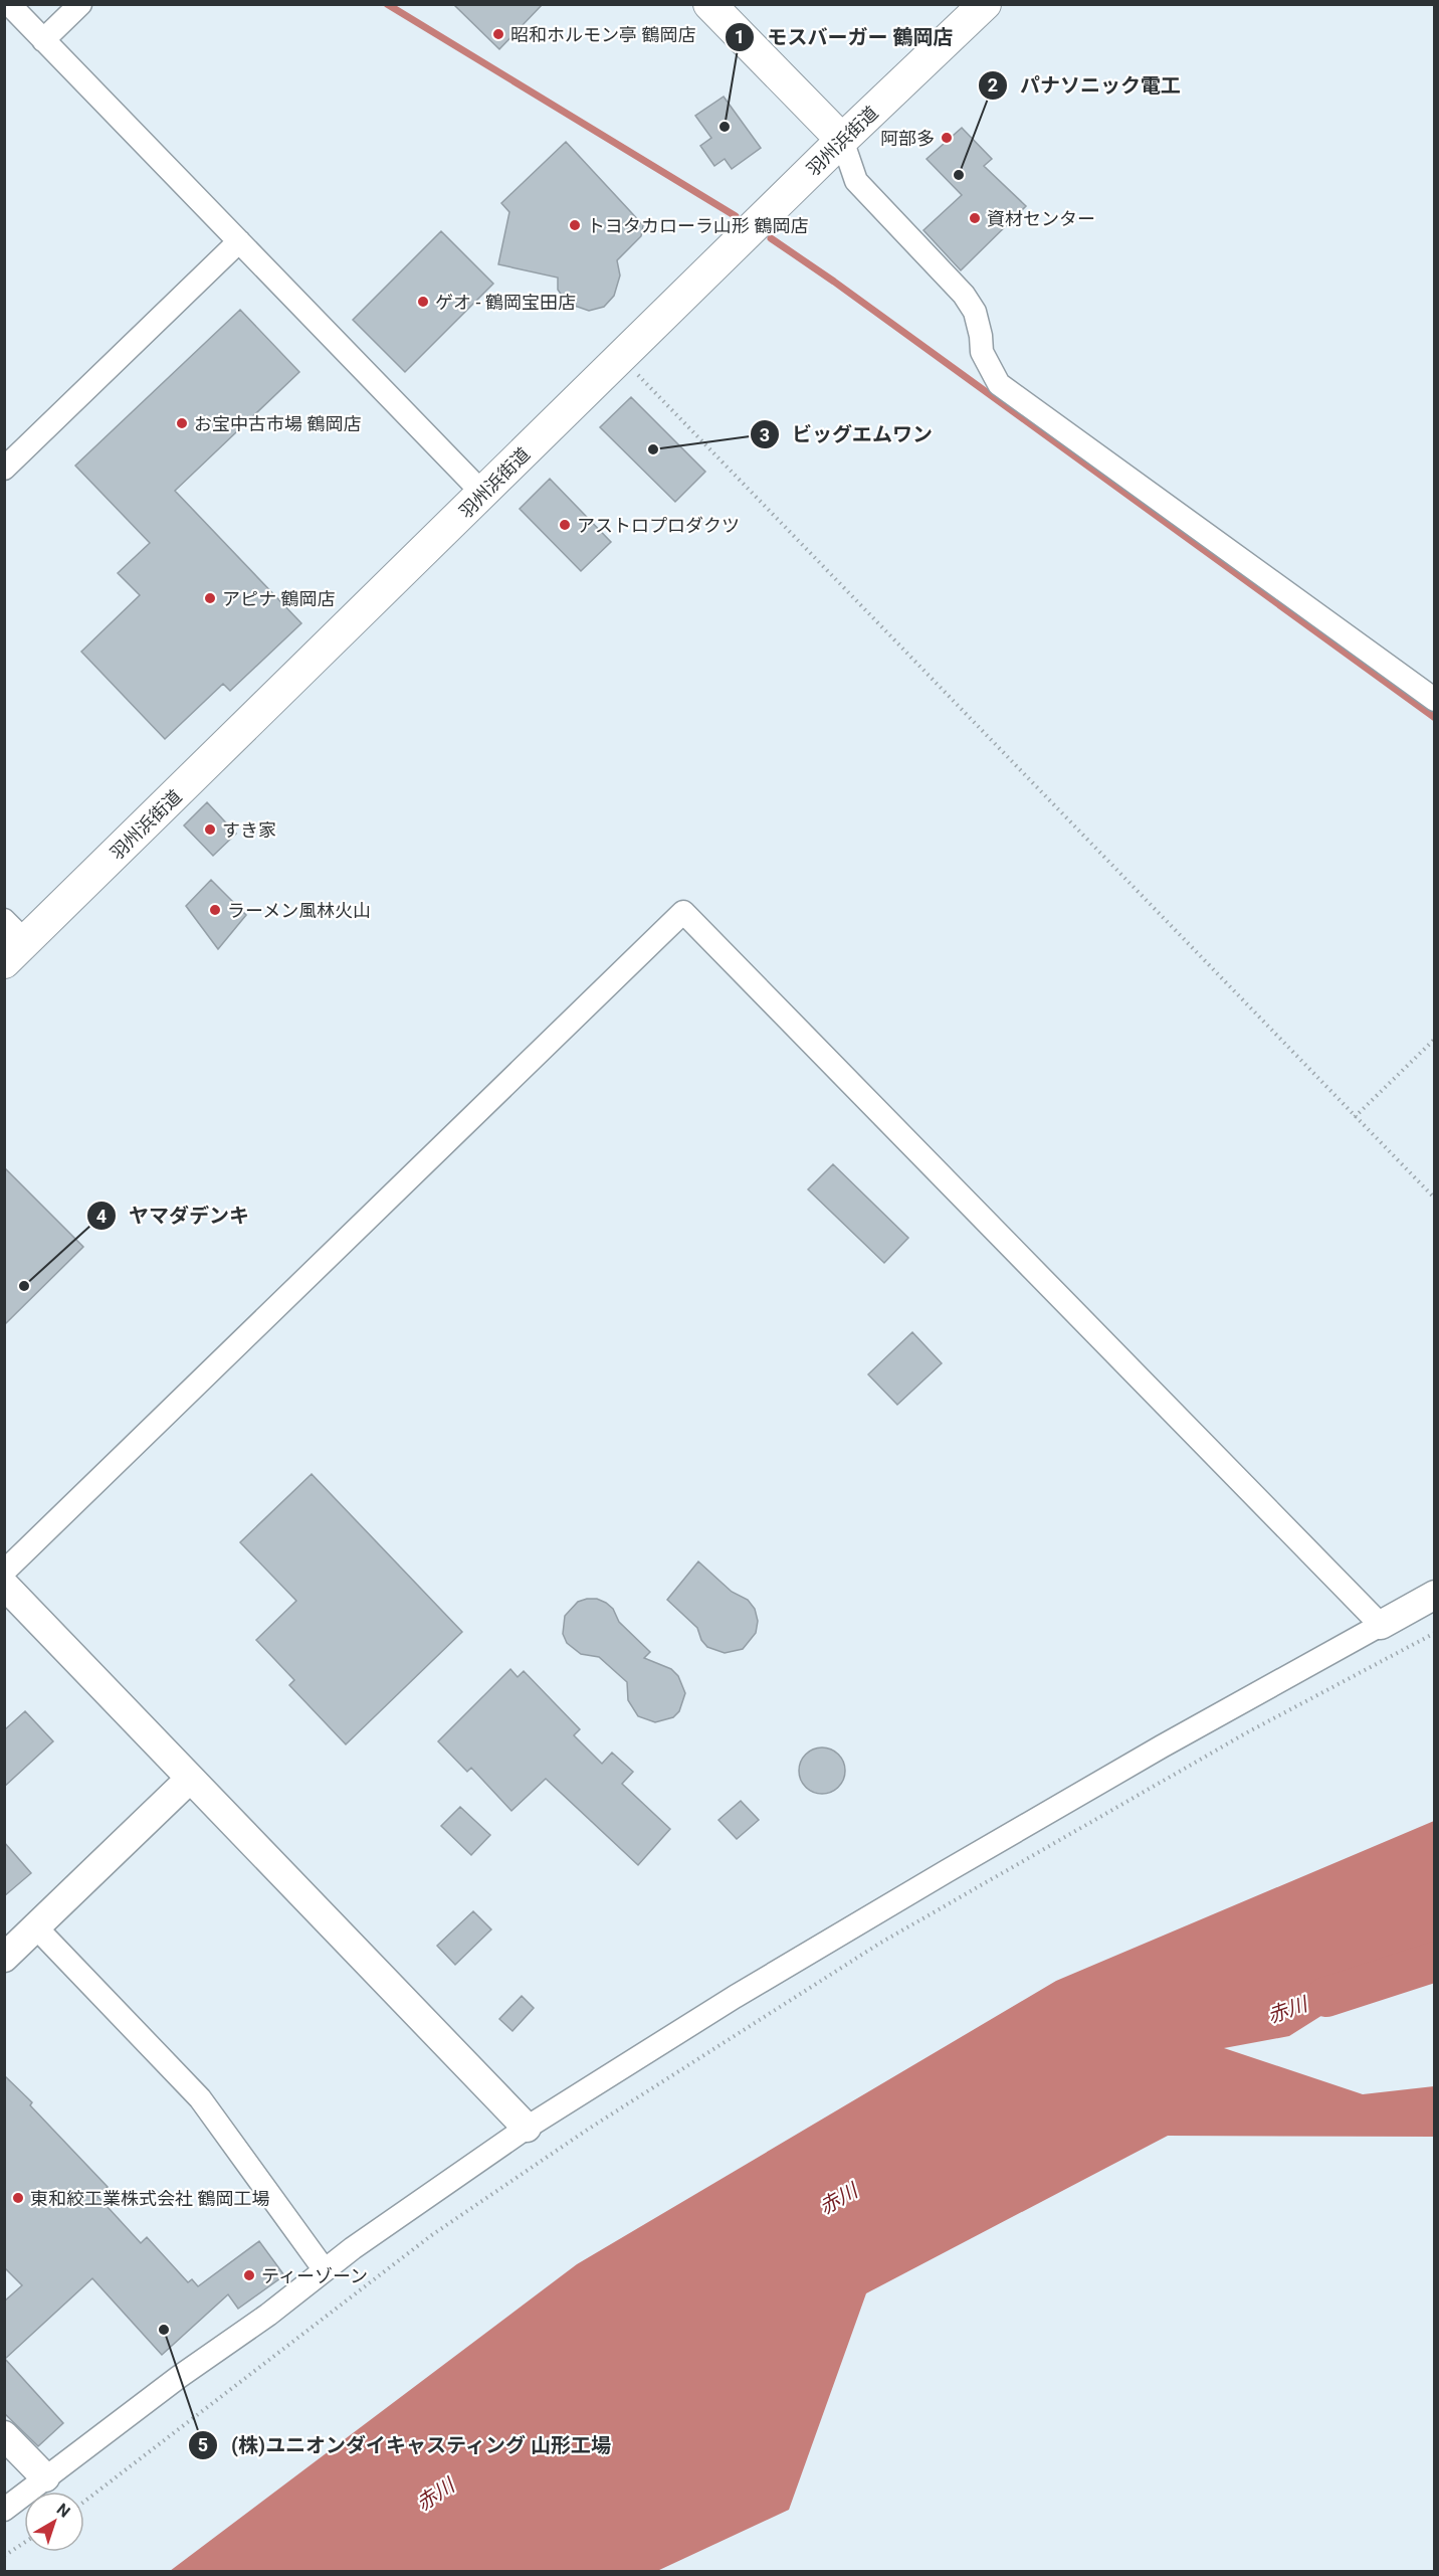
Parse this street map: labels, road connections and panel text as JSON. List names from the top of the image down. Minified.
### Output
{"streets":{"main road":["羽州浜街道"]},"water":["赤川"],"places":["昭和ホルモン亭 鶴岡店","モスバーガー 鶴岡店","阿部多","パナソニック電工","資材センター","トヨタカローラ山形 鶴岡店","ゲオ - 鶴岡宝田店","お宝中古市場 鶴岡店","ビッグエムワン","アストロプロダクツ","アピナ 鶴岡店","すき家","ラーメン風林火山","ヤマダデンキ","東和絞工業株式会社 鶴岡工場","ティーゾーン","(株)ユニオンダイキャスティング 山形工場"],"north":"top right"}
